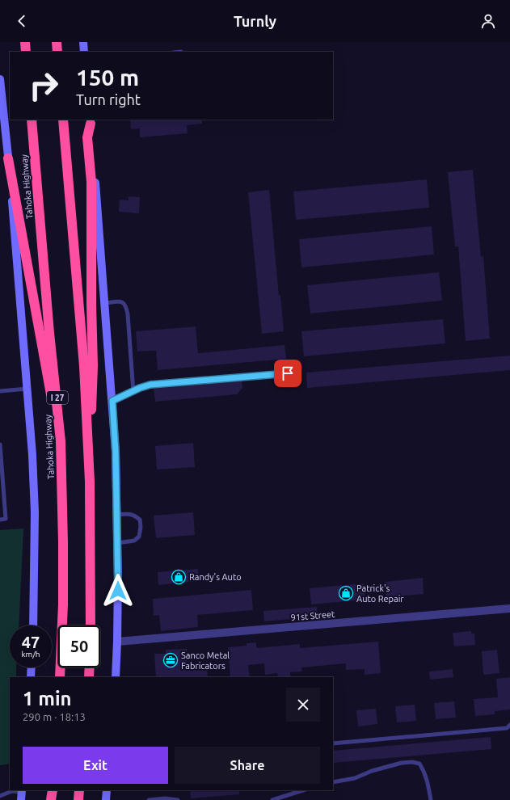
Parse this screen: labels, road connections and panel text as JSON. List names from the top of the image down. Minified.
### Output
{"streets":{"highway":["Tahoka Highway","I 27"],"street":["91st Street"]},"places":{"shop":["Randy's Auto","Patrick's Auto Repair"],"office":["Sanco Metal Fabricators"]},"page":{"header":"Turnly","turn":["150 m","Turn right"],"speed":"47 km/h","limit":"50","heading":["1 min","290 m · 18:13"],"buttons":["Exit","Share"]}}
